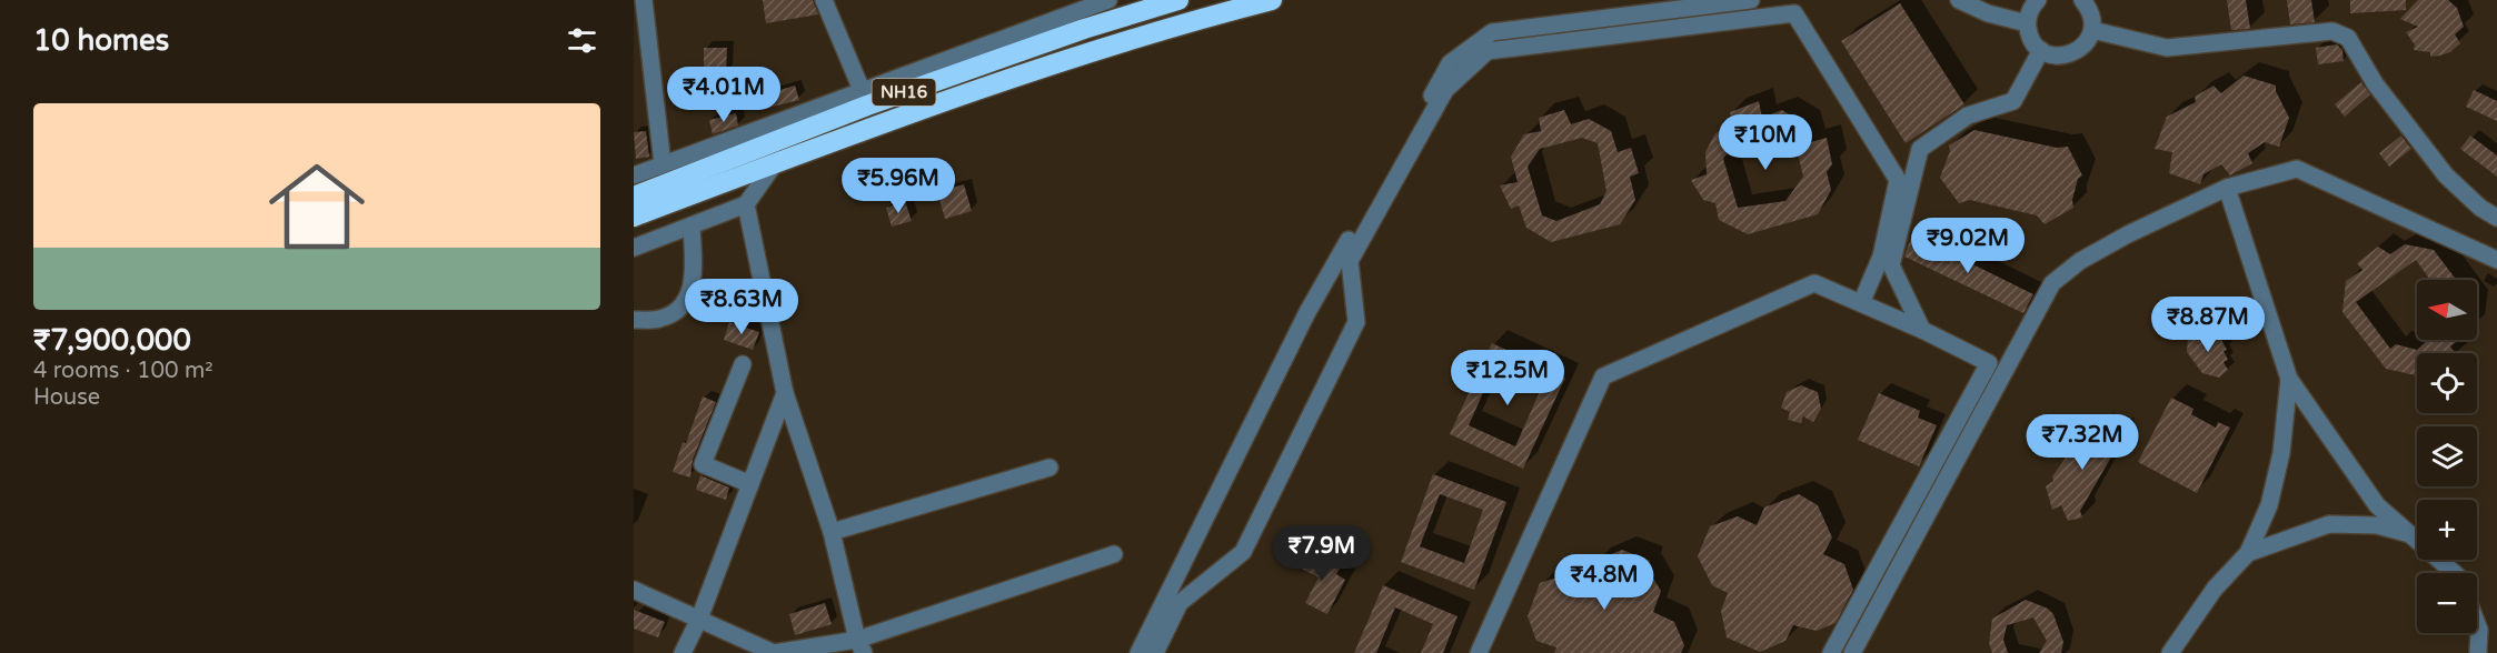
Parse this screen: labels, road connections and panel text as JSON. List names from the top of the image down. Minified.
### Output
{"streets":{"highway":["NH16"]},"north":"left","page":{"heading":"10 homes","price":["₹4.01M","₹10M","₹5.96M","₹9.02M","₹8.63M","₹8.87M","₹12.5M","₹7.32M","₹7.9M","₹4.8M"],"list":[{"name":"₹7,900,000","note":"4 rooms · 100 m² · House"}],"map_buttons":["+","−"]}}
